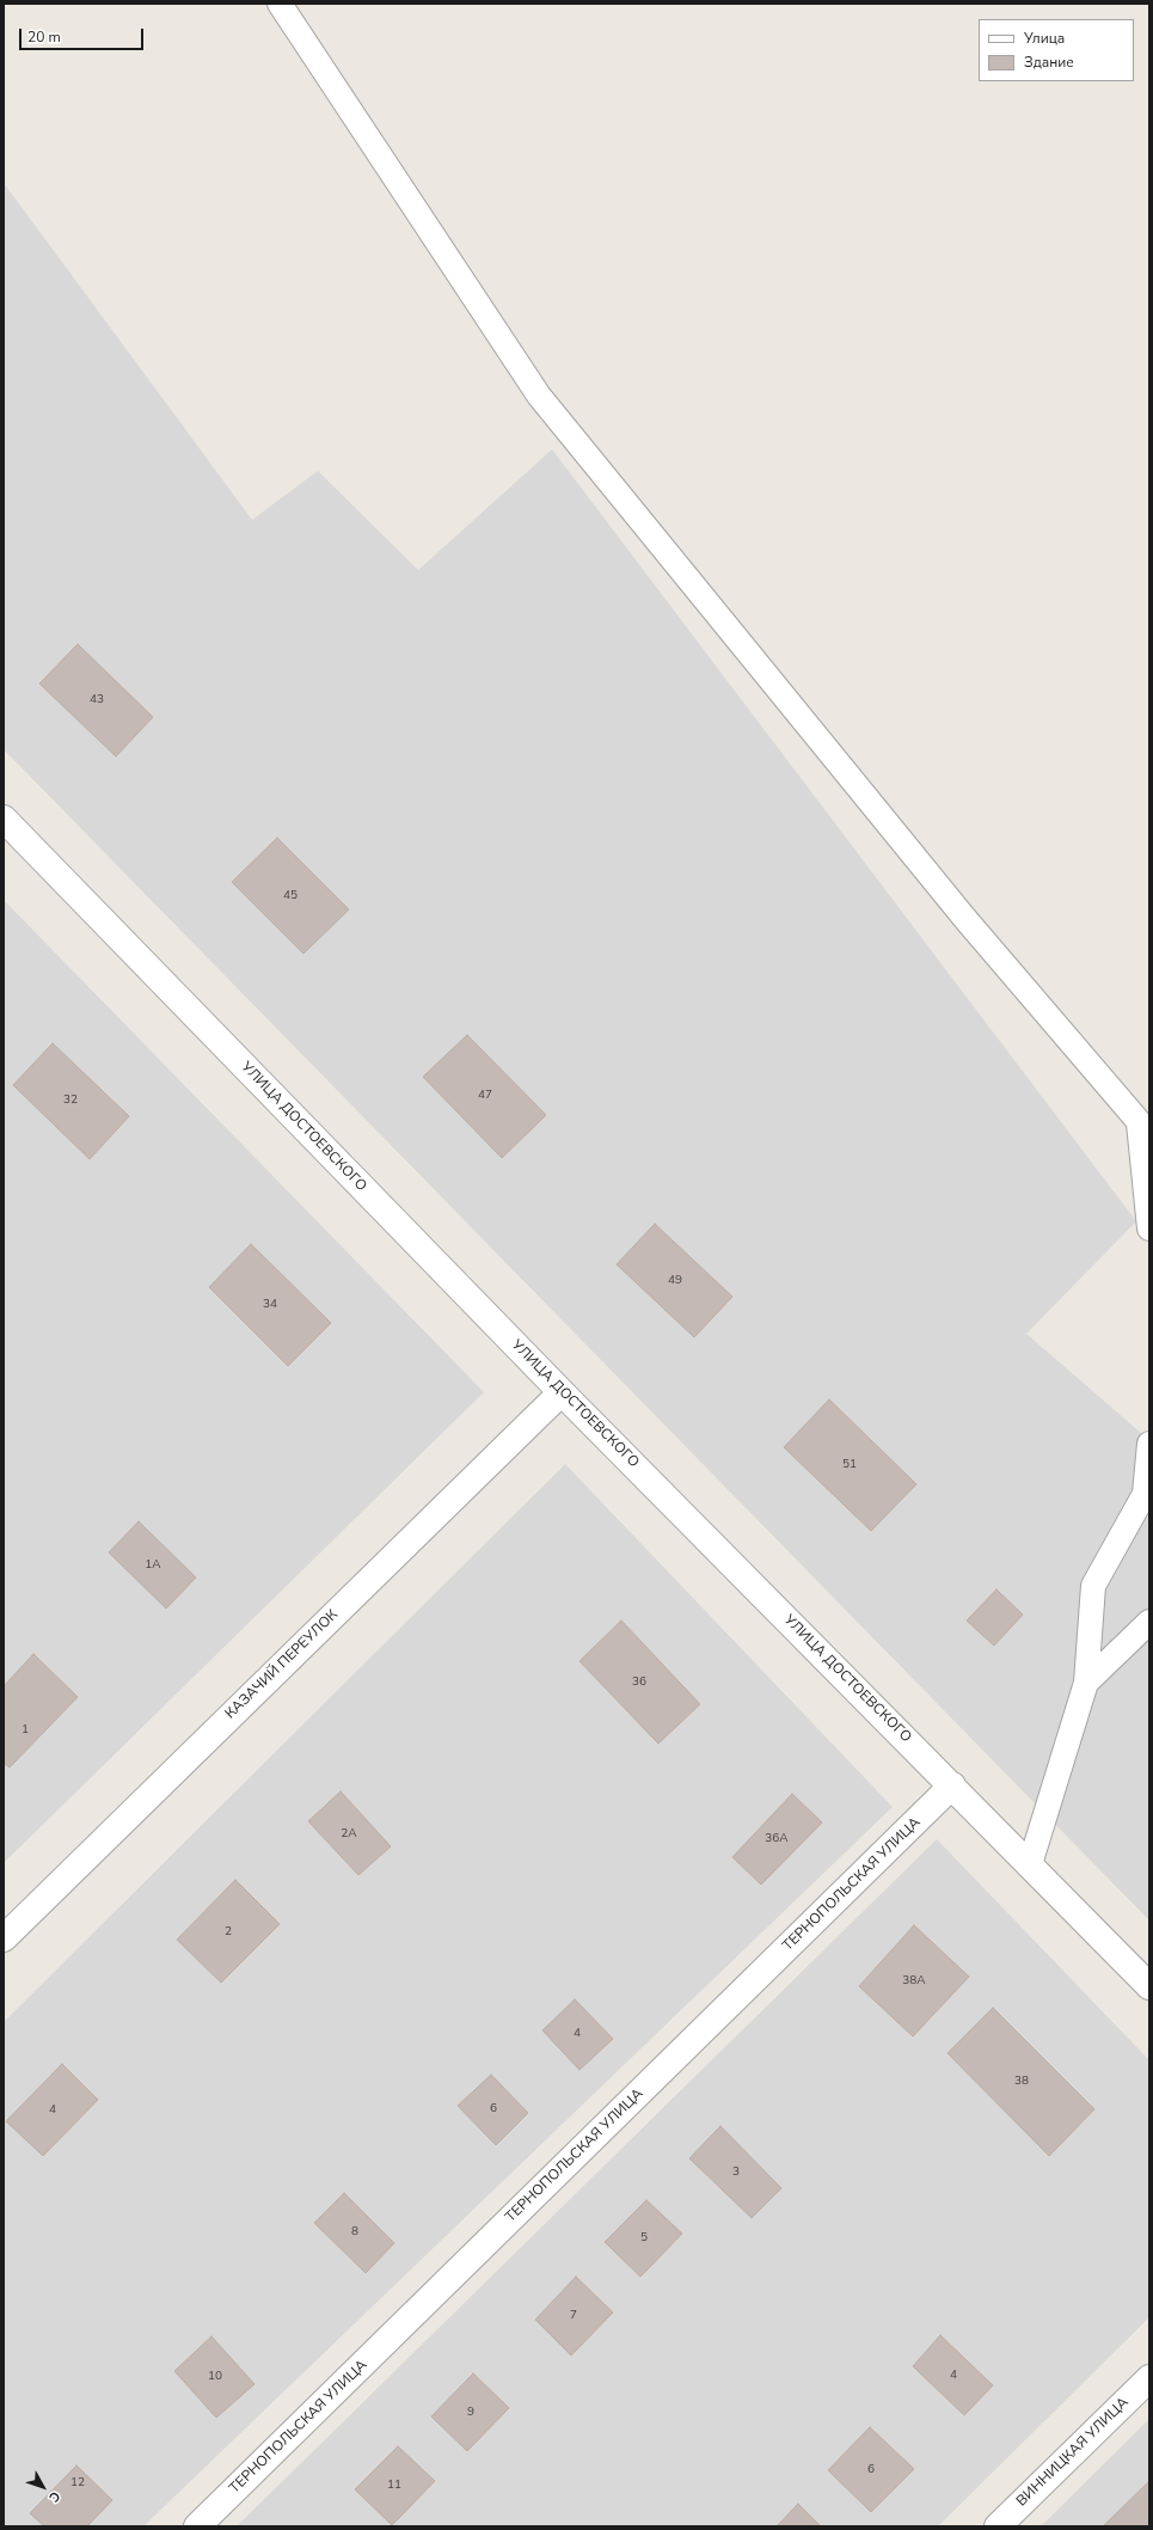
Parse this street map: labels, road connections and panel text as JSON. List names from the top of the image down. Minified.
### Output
{"streets":{"street":["УЛИЦА ДОСТОЕВСКОГО","КАЗАЧИЙ ПЕРЕУЛОК","ТЕРНОПОЛЬСКАЯ УЛИЦА","ВИННИЦКАЯ УЛИЦА"]},"crossings":[["УЛИЦА ДОСТОЕВСКОГО","КАЗАЧИЙ ПЕРЕУЛОК"],["УЛИЦА ДОСТОЕВСКОГО","ТЕРНОПОЛЬСКАЯ УЛИЦА"]],"house_numbers":["43","45","47","32","49","34","51","1А","36","1","2А","36А","2","38А","4","38","6","4","3","8","5","7","4","10","9","6","12","11"],"legend":["Улица","Здание"],"scale_bar":"20 m","north":"bottom right"}
